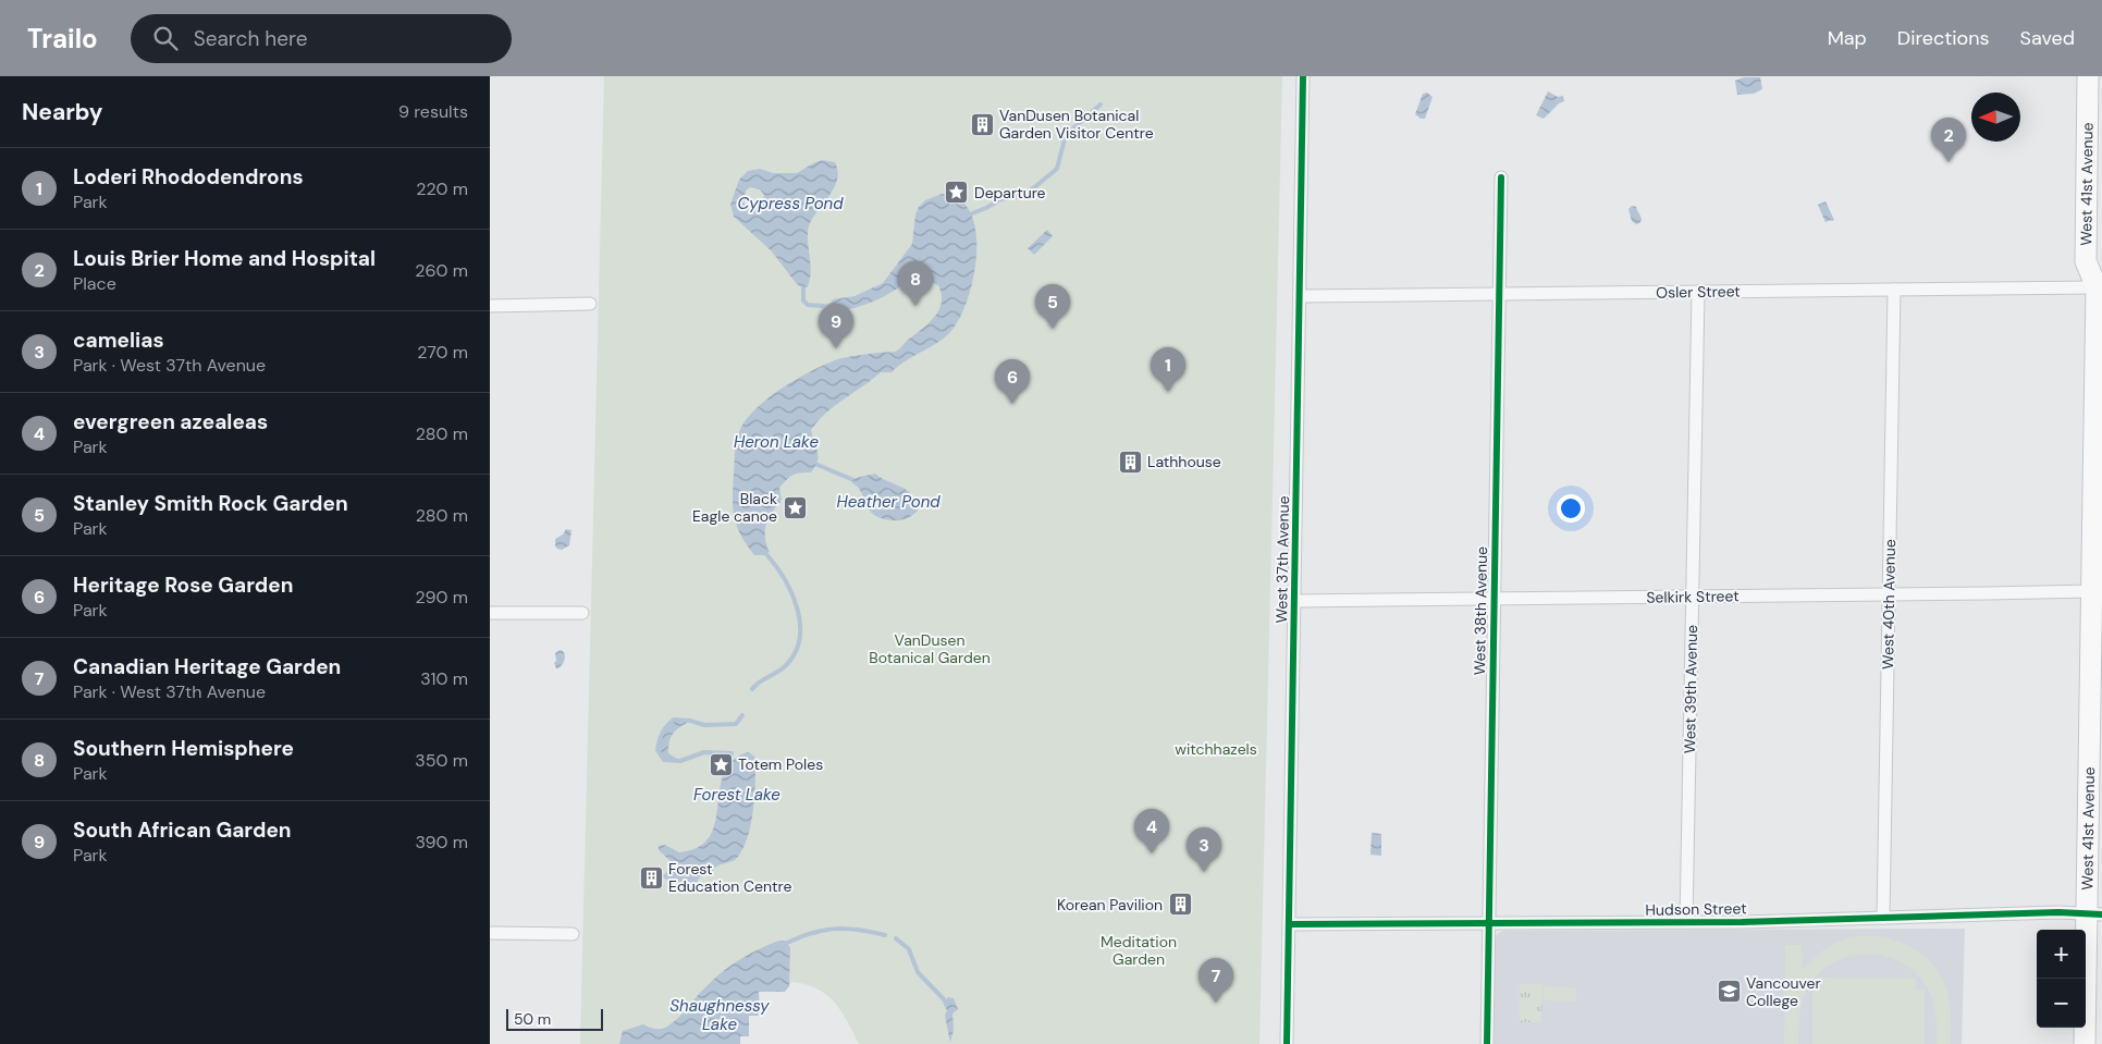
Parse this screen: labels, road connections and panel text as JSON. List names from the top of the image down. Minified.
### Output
{"streets":{"main road":["West 41st Avenue"],"street":["Osler Street","West 37th Avenue","Selkirk Street","West 40th Avenue","West 38th Avenue","West 39th Avenue","Hudson Street"]},"crossings":[["West 41st Avenue","Osler Street"],["West 41st Avenue","Selkirk Street"],["West 41st Avenue","Hudson Street"],["Osler Street","West 37th Avenue"],["Osler Street","West 40th Avenue"],["Osler Street","West 38th Avenue"],["Osler Street","West 39th Avenue"],["West 37th Avenue","Selkirk Street"],["West 37th Avenue","Hudson Street"],["Selkirk Street","West 40th Avenue"],["Selkirk Street","West 38th Avenue"],["Selkirk Street","West 39th Avenue"],["West 40th Avenue","Hudson Street"],["West 38th Avenue","Hudson Street"],["West 39th Avenue","Hudson Street"]],"water":["Cypress Pond","Heron Lake","Heather Pond","Forest Lake","Shaughnessy Lake"],"parks":["VanDusen Botanical Garden","witchhazels","Meditation Garden"],"places":{"building":["VanDusen Botanical Garden Visitor Centre","Lathhouse","Forest Education Centre","Korean Pavilion"],"place":["Departure","Black Eagle canoe","Totem Poles"],"school or university":["Vancouver College"]},"scale_bar":"50 m","north":"left","page":{"header":"Trailo","search":"Search here","nav":["Map","Directions","Saved"],"heading":["Nearby","9 results"],"pins":["2","8","5","9","1","6","4","3","7"],"list":[{"mark":"1","name":"Loderi Rhododendrons","note":"Park","value":"220 m"},{"mark":"2","name":"Louis Brier Home and Hospital","note":"Place","value":"260 m"},{"mark":"3","name":"camelias","note":"Park · West 37th Avenue","value":"270 m"},{"mark":"4","name":"evergreen azealeas","note":"Park","value":"280 m"},{"mark":"5","name":"Stanley Smith Rock Garden","note":"Park","value":"280 m"},{"mark":"6","name":"Heritage Rose Garden","note":"Park","value":"290 m"},{"mark":"7","name":"Canadian Heritage Garden","note":"Park · West 37th Avenue","value":"310 m"},{"mark":"8","name":"Southern Hemisphere","note":"Park","value":"350 m"},{"mark":"9","name":"South African Garden","note":"Park","value":"390 m"}],"map_buttons":["+","−"],"scale":"50 m"}}
